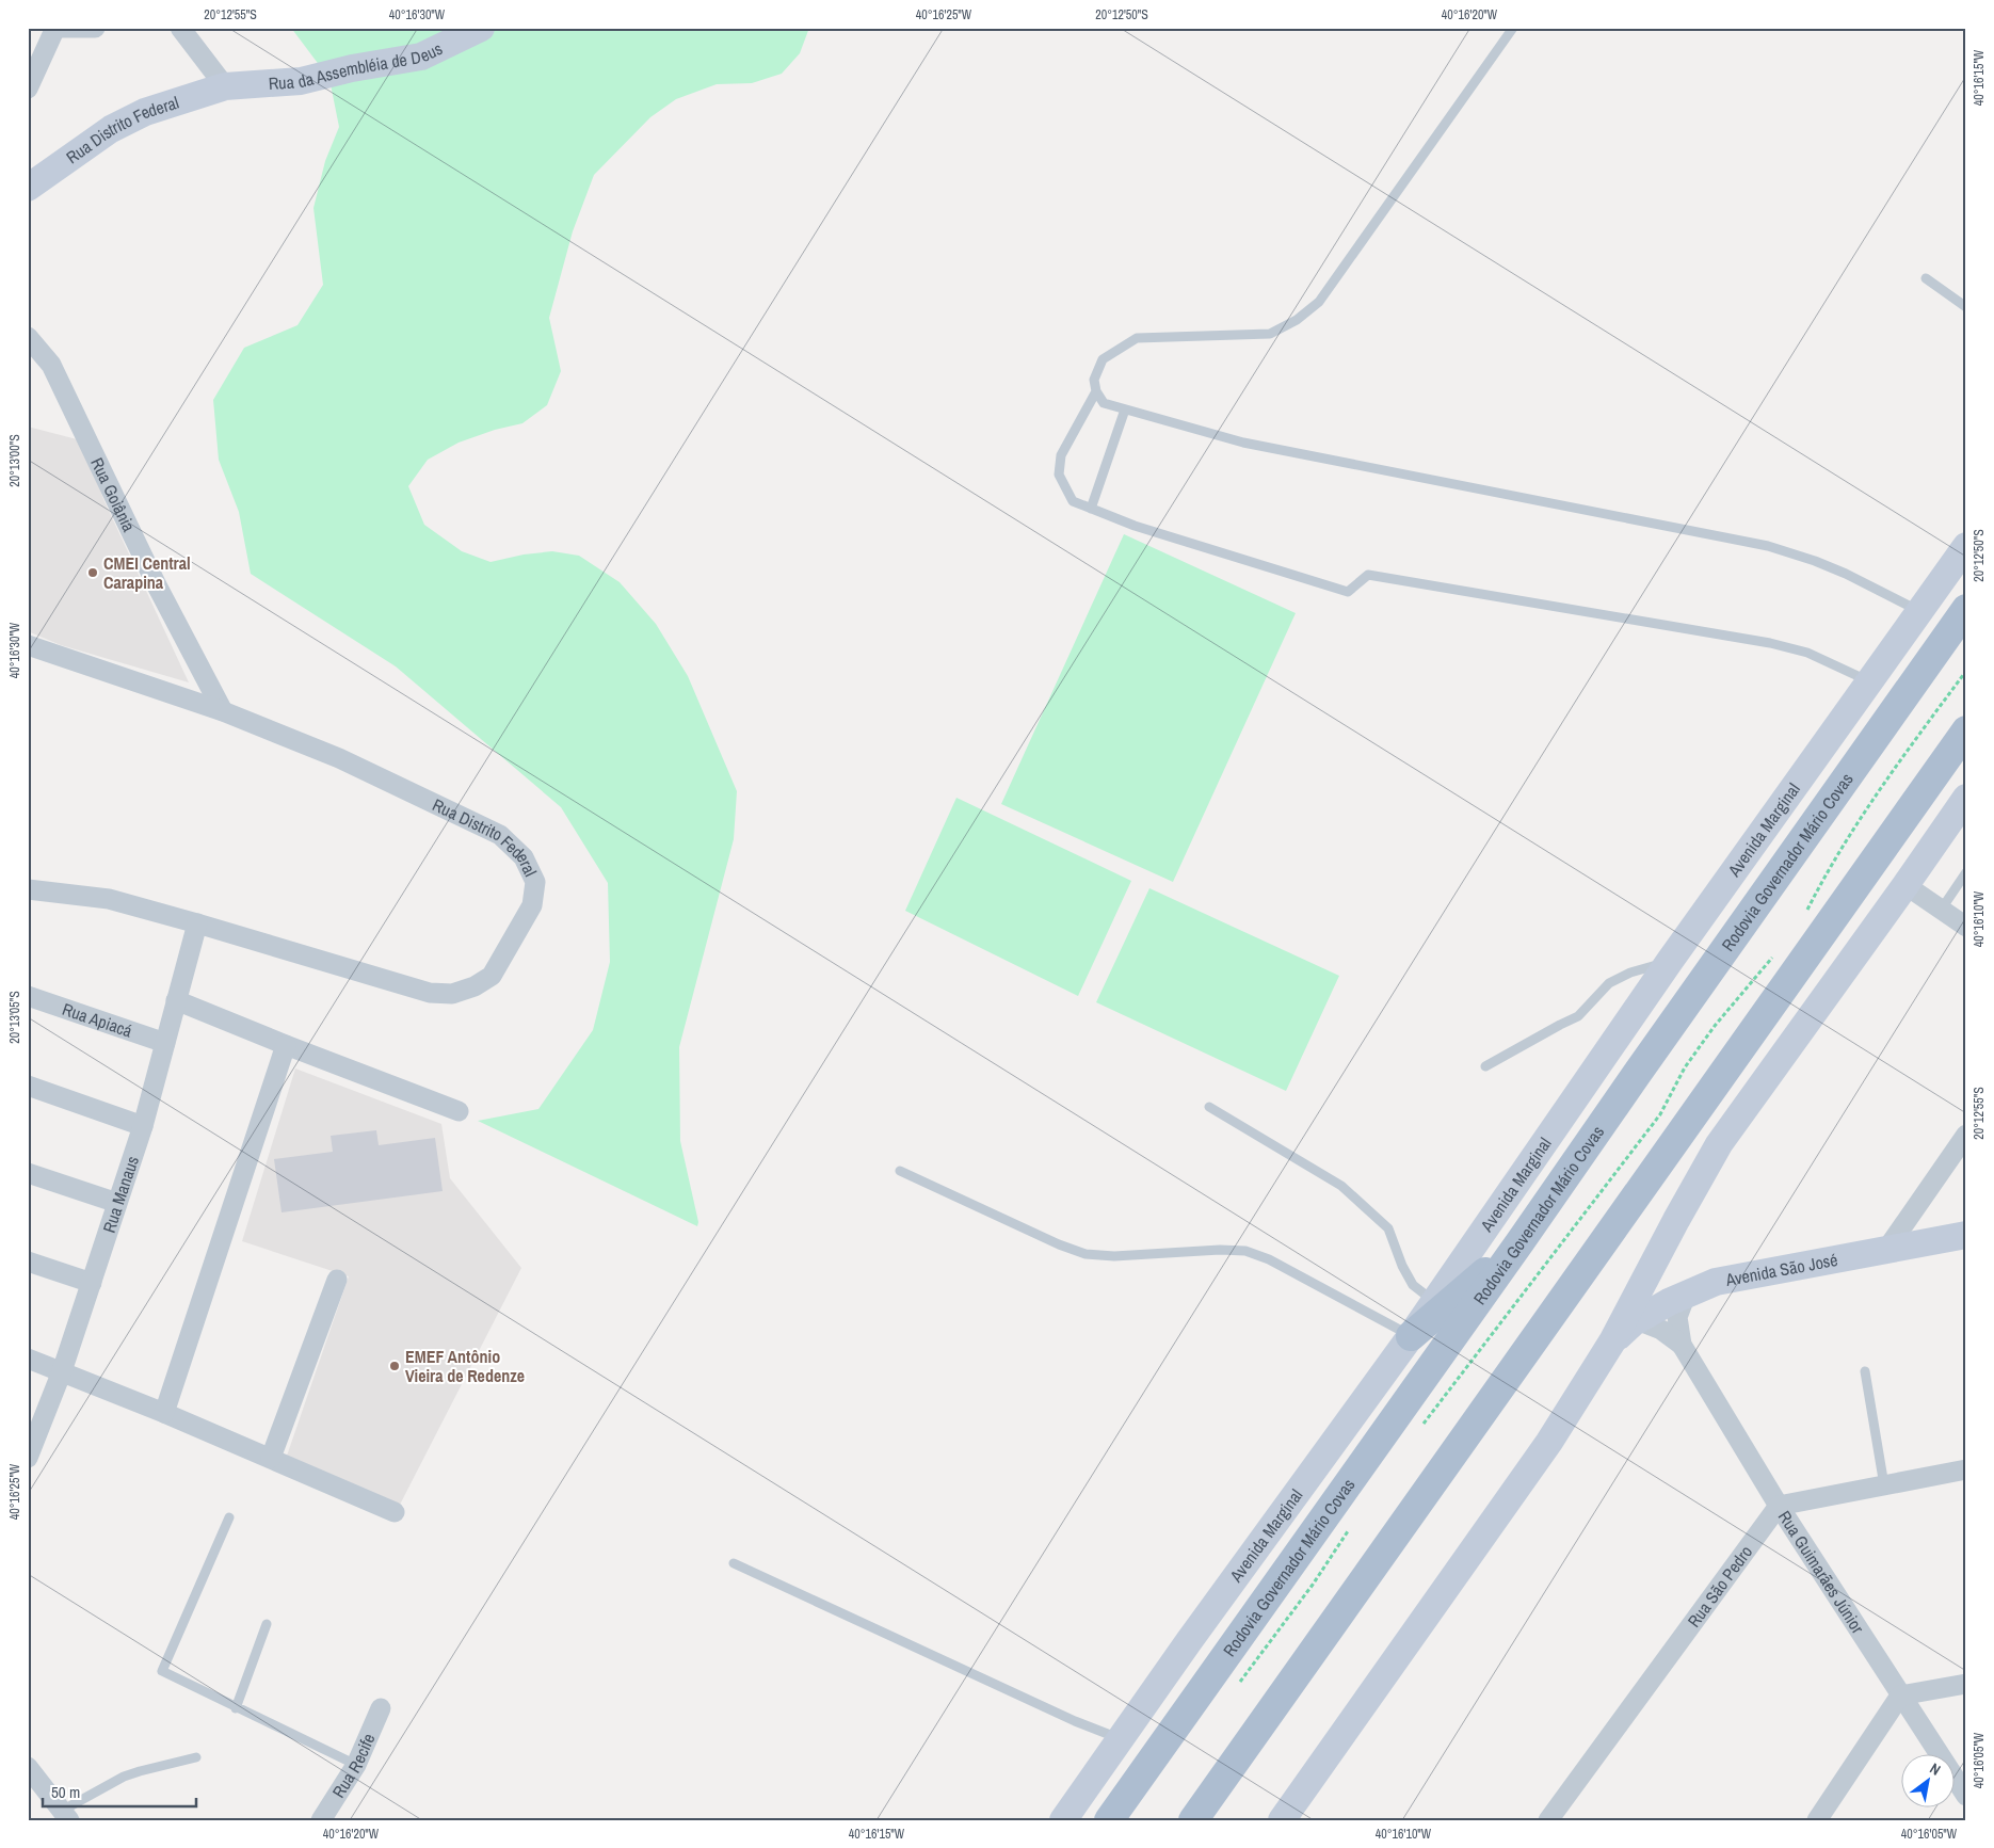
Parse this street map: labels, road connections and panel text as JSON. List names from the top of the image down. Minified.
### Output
{"streets":{"main road":["Rodovia Governador Mário Covas"],"street":["Rua da Assembléia de Deus","Rua Distrito Federal","Rua Goiânia","Avenida Marginal","Rua Apiacá","Rua Manaus","Avenida São José","Rua Guimarães Júnior","Rua São Pedro","Rua Recife"]},"crossings":[["Rua da Assembléia de Deus","Rua Distrito Federal"],["Rua Distrito Federal","Rua Goiânia"],["Rua Distrito Federal","Rua Manaus"],["Rua Apiacá","Rua Manaus"],["Avenida São José","Rua Guimarães Júnior"],["Rua Guimarães Júnior","Rua São Pedro"]],"places":["CMEI Central Carapina","EMEF Antônio Vieira de Redenze"],"scale_bar":"50 m","north":"top right","coordinates":["20°12'55\"S","40°16'30\"W","40°16'25\"W","20°12'50\"S","40°16'20\"W","40°16'15\"W","20°13'00\"S","40°16'10\"W","20°13'05\"S","40°16'05\"W"]}
